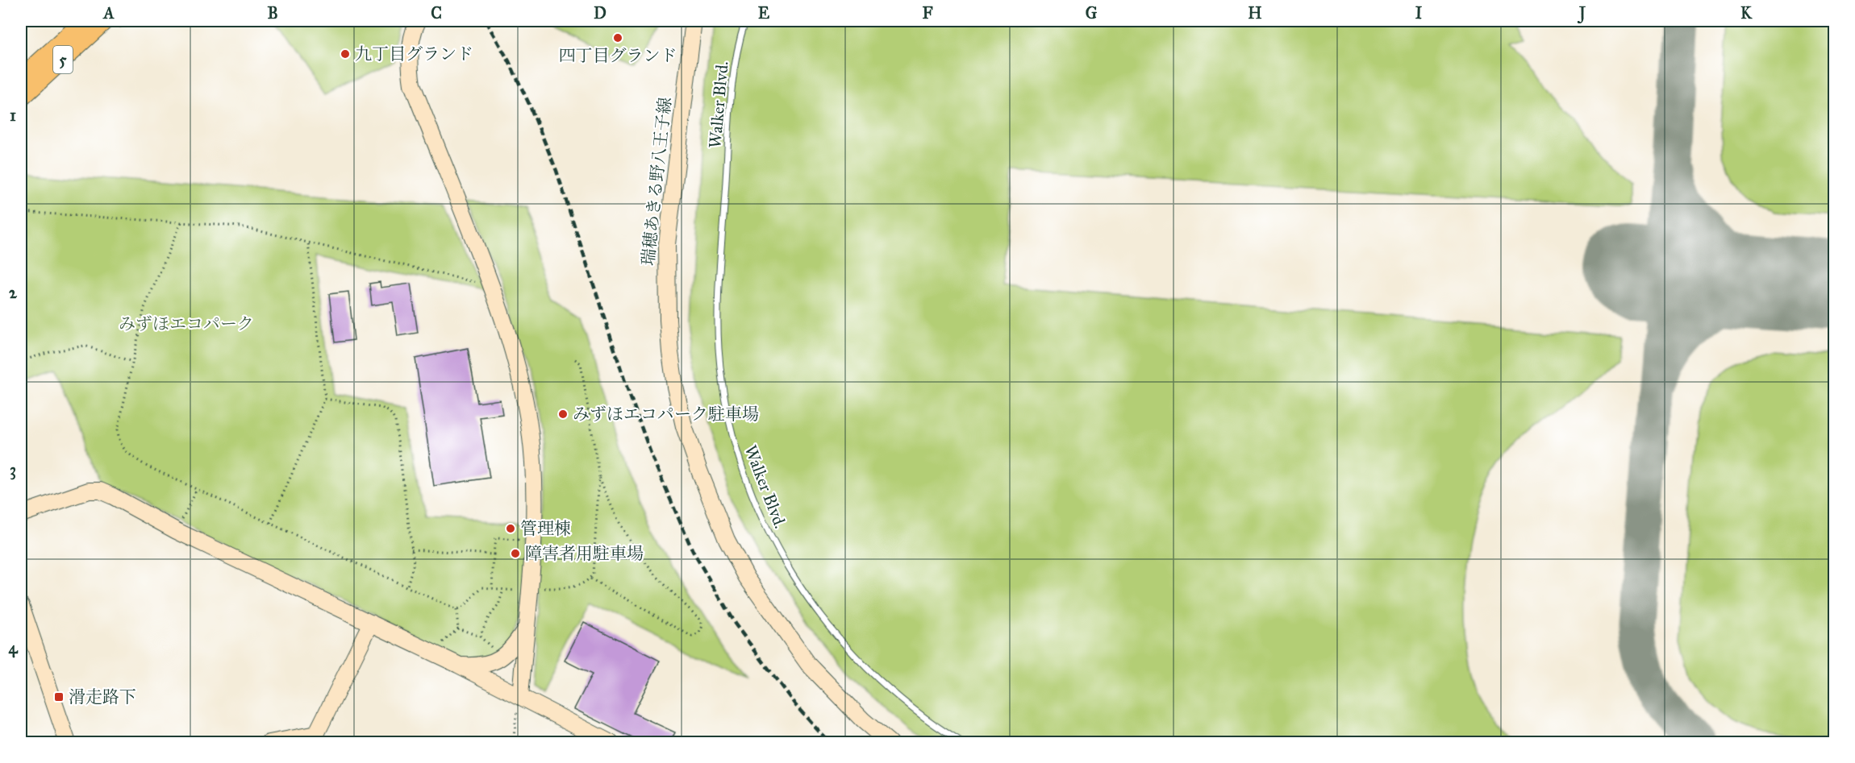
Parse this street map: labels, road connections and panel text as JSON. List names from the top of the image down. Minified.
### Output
{"streets":{"main road":["5"],"street":["瑞穂あきる野八王子線"],"lane":["Walker Blvd."]},"parks":["みずほエコパーク"],"places":{"other":["四丁目グランド","九丁目グランド","みずほエコパーク駐車場","管理棟","障害者用駐車場"],"transit":["滑走路下"]},"grid":{"columns":["A","B","C","D","E","F","G","H","I","J","K"],"rows":["1","2","3","4"]}}
